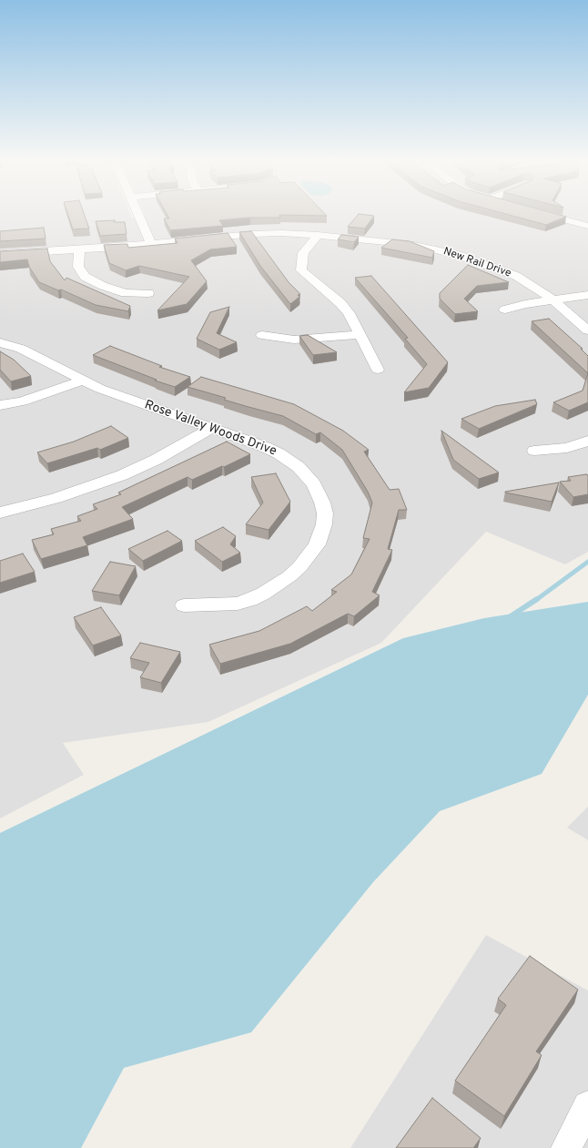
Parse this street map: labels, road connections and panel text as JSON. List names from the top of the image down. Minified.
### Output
{"streets":{"street":["New Rail Drive","Rose Valley Woods Drive"]}}
